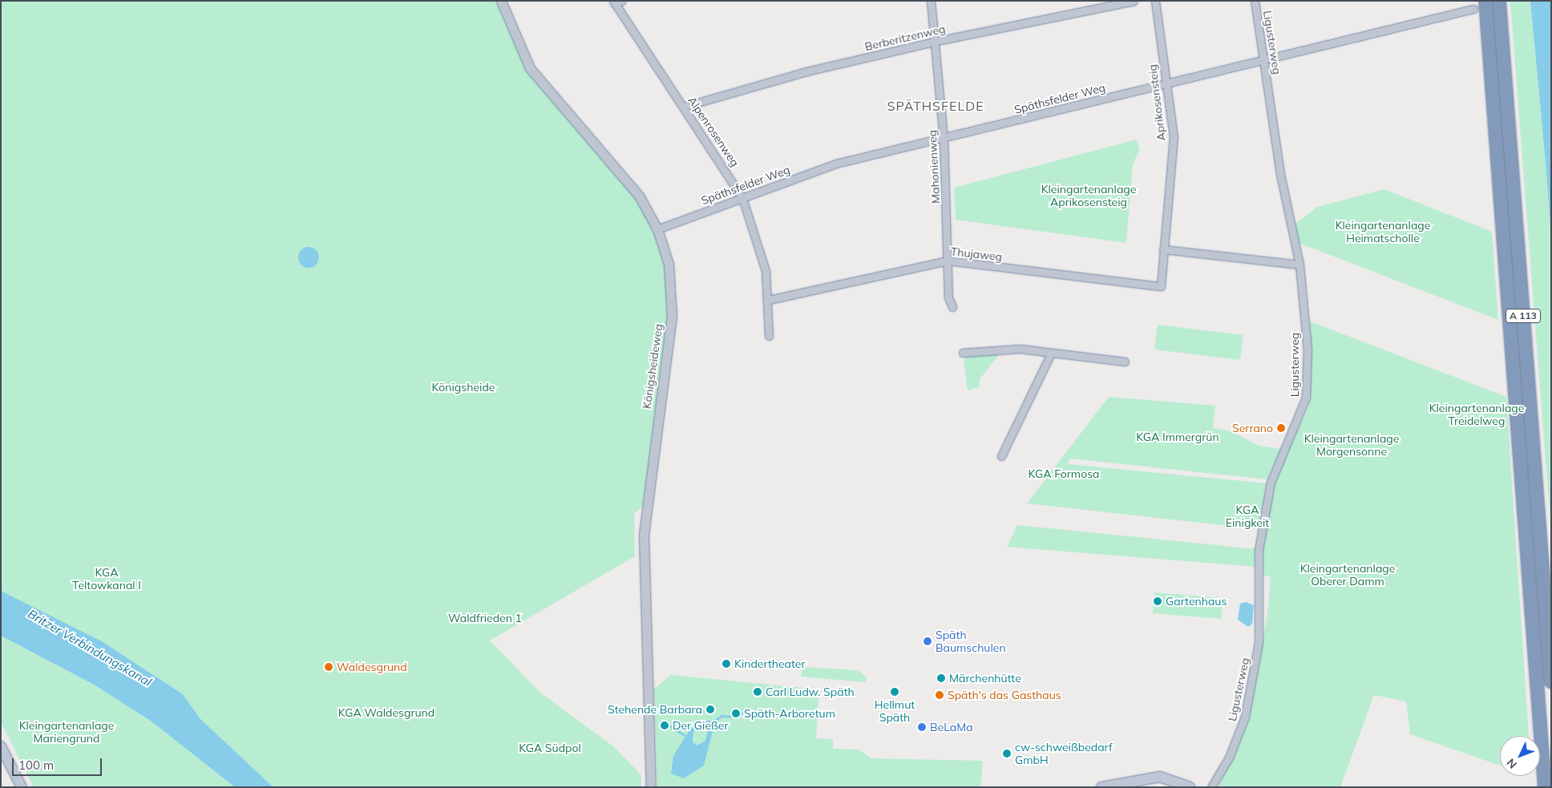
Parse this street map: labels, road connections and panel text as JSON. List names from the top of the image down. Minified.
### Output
{"streets":{"highway":["A 113"],"street":["Berberitzenweg","Ligusterweg","Späthsfelder Weg","Aprikosensteig","Alpenrosenweg","Mahonienweg","Thujaweg","Königsheideweg"]},"crossings":[["Berberitzenweg","Alpenrosenweg"],["Berberitzenweg","Mahonienweg"],["Ligusterweg","Späthsfelder Weg"],["Späthsfelder Weg","Aprikosensteig"],["Späthsfelder Weg","Alpenrosenweg"],["Späthsfelder Weg","Mahonienweg"],["Späthsfelder Weg","Königsheideweg"],["Aprikosensteig","Thujaweg"],["Alpenrosenweg","Thujaweg"],["Mahonienweg","Thujaweg"]],"districts":["SPÄTHSFELDE"],"water":["Britzer Verbindungskanal"],"parks":["Kleingartenanlage Aprikosensteig","Kleingartenanlage Heimatscholle","Königsheide","Kleingartenanlage Treidelweg","KGA Immergrün","Kleingartenanlage Morgensonne","KGA Formosa","KGA Einigkeit","Kleingartenanlage Oberer Damm","KGA Teltowkanal I","Waldfrieden 1","KGA Waldesgrund","Kleingartenanlage Mariengrund","KGA Südpol"],"places":["Serrano","Gartenhaus","Späth Baumschulen","Kindertheater","Waldesgrund","Märchenhütte","Carl Ludw. Späth","Hellmut Späth","Späth's das Gasthaus","Stehende Barbara","Späth-Arboretum","Der Gießer","BeLaMa","cw-schweißbedarf GmbH"],"scale_bar":"100 m","north":"bottom left"}
